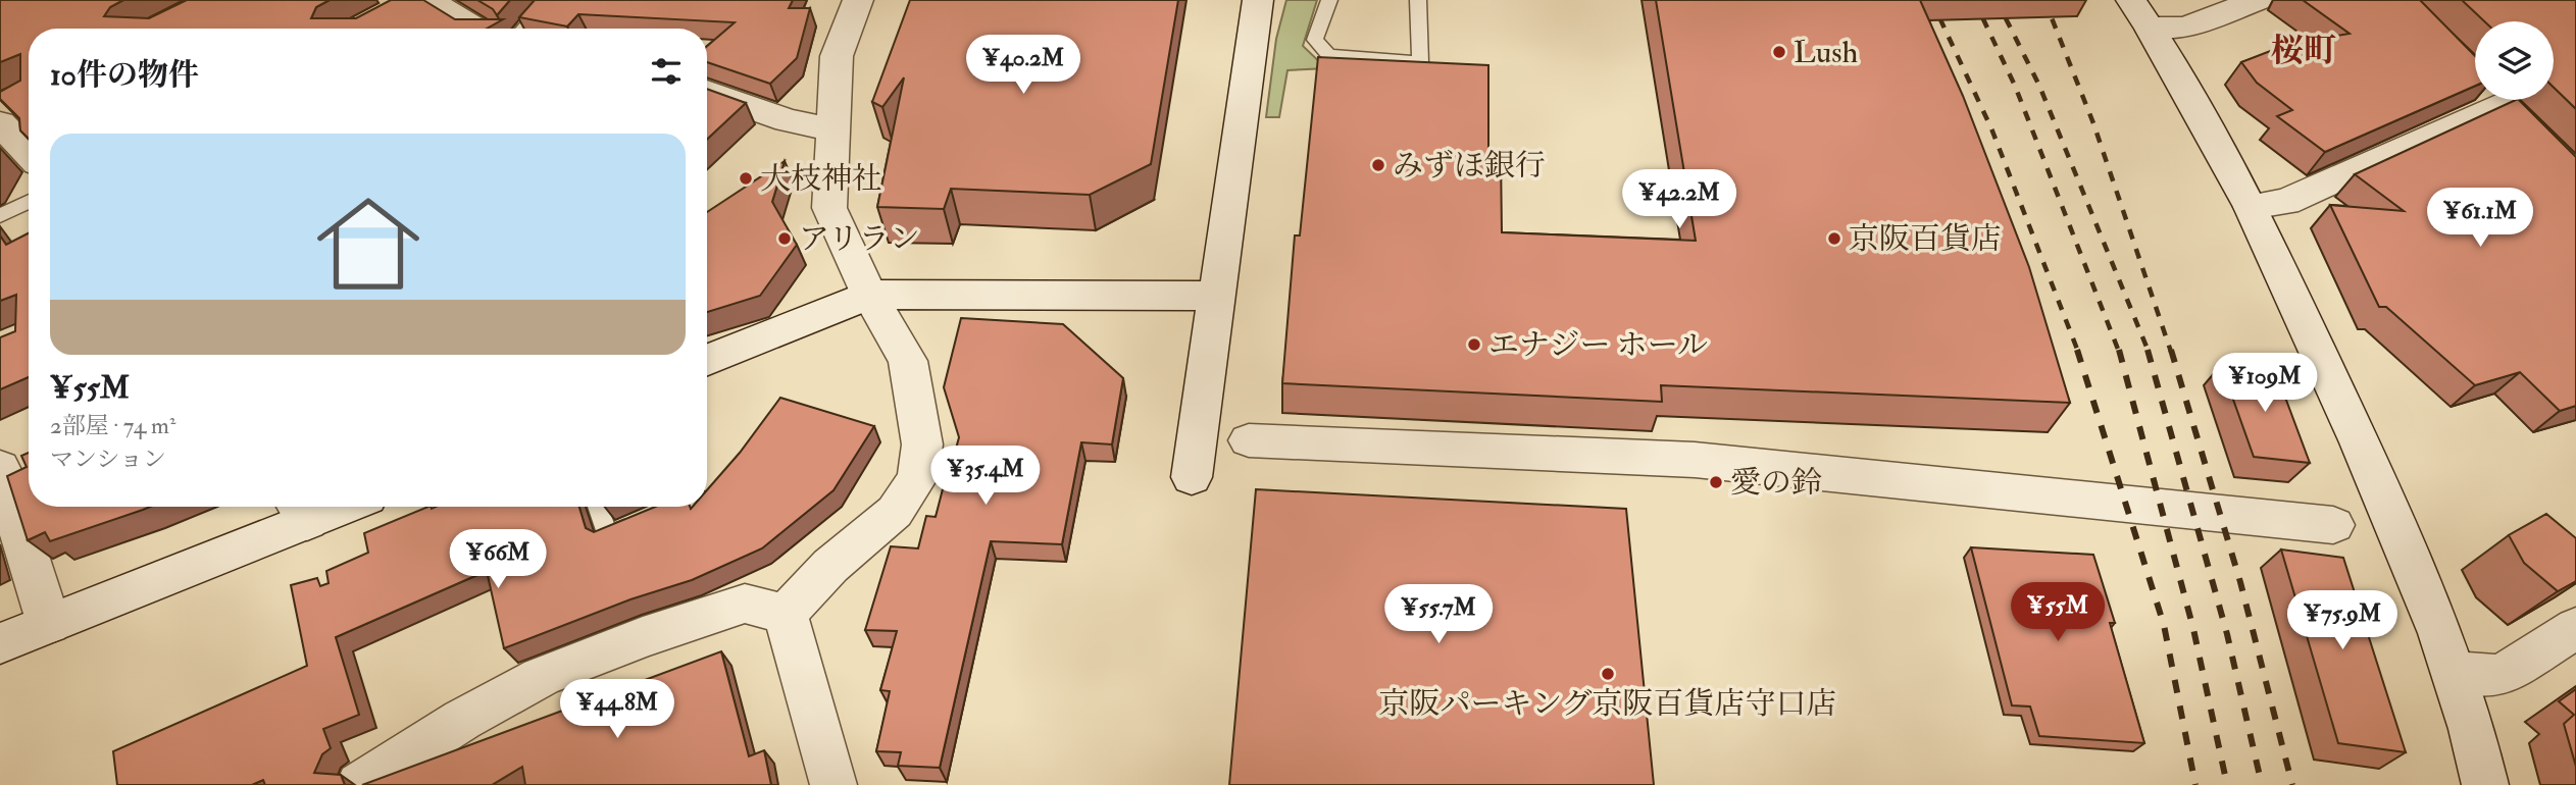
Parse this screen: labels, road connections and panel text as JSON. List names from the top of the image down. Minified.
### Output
{"districts":["桜町"],"places":["Lush","みずほ銀行","大枝神社","アリラン","京阪百貨店","エナジー ホール","愛の鈴","京阪パーキング京阪百貨店守口店"],"page":{"heading":"10件の物件","price":["¥40.2M","¥42.2M","¥61.1M","¥109M","¥35.4M","¥66M","¥55M","¥55.7M","¥75.9M","¥44.8M"],"list":[{"name":"¥55M","note":"2部屋 · 74 m² · マンション"}]}}
